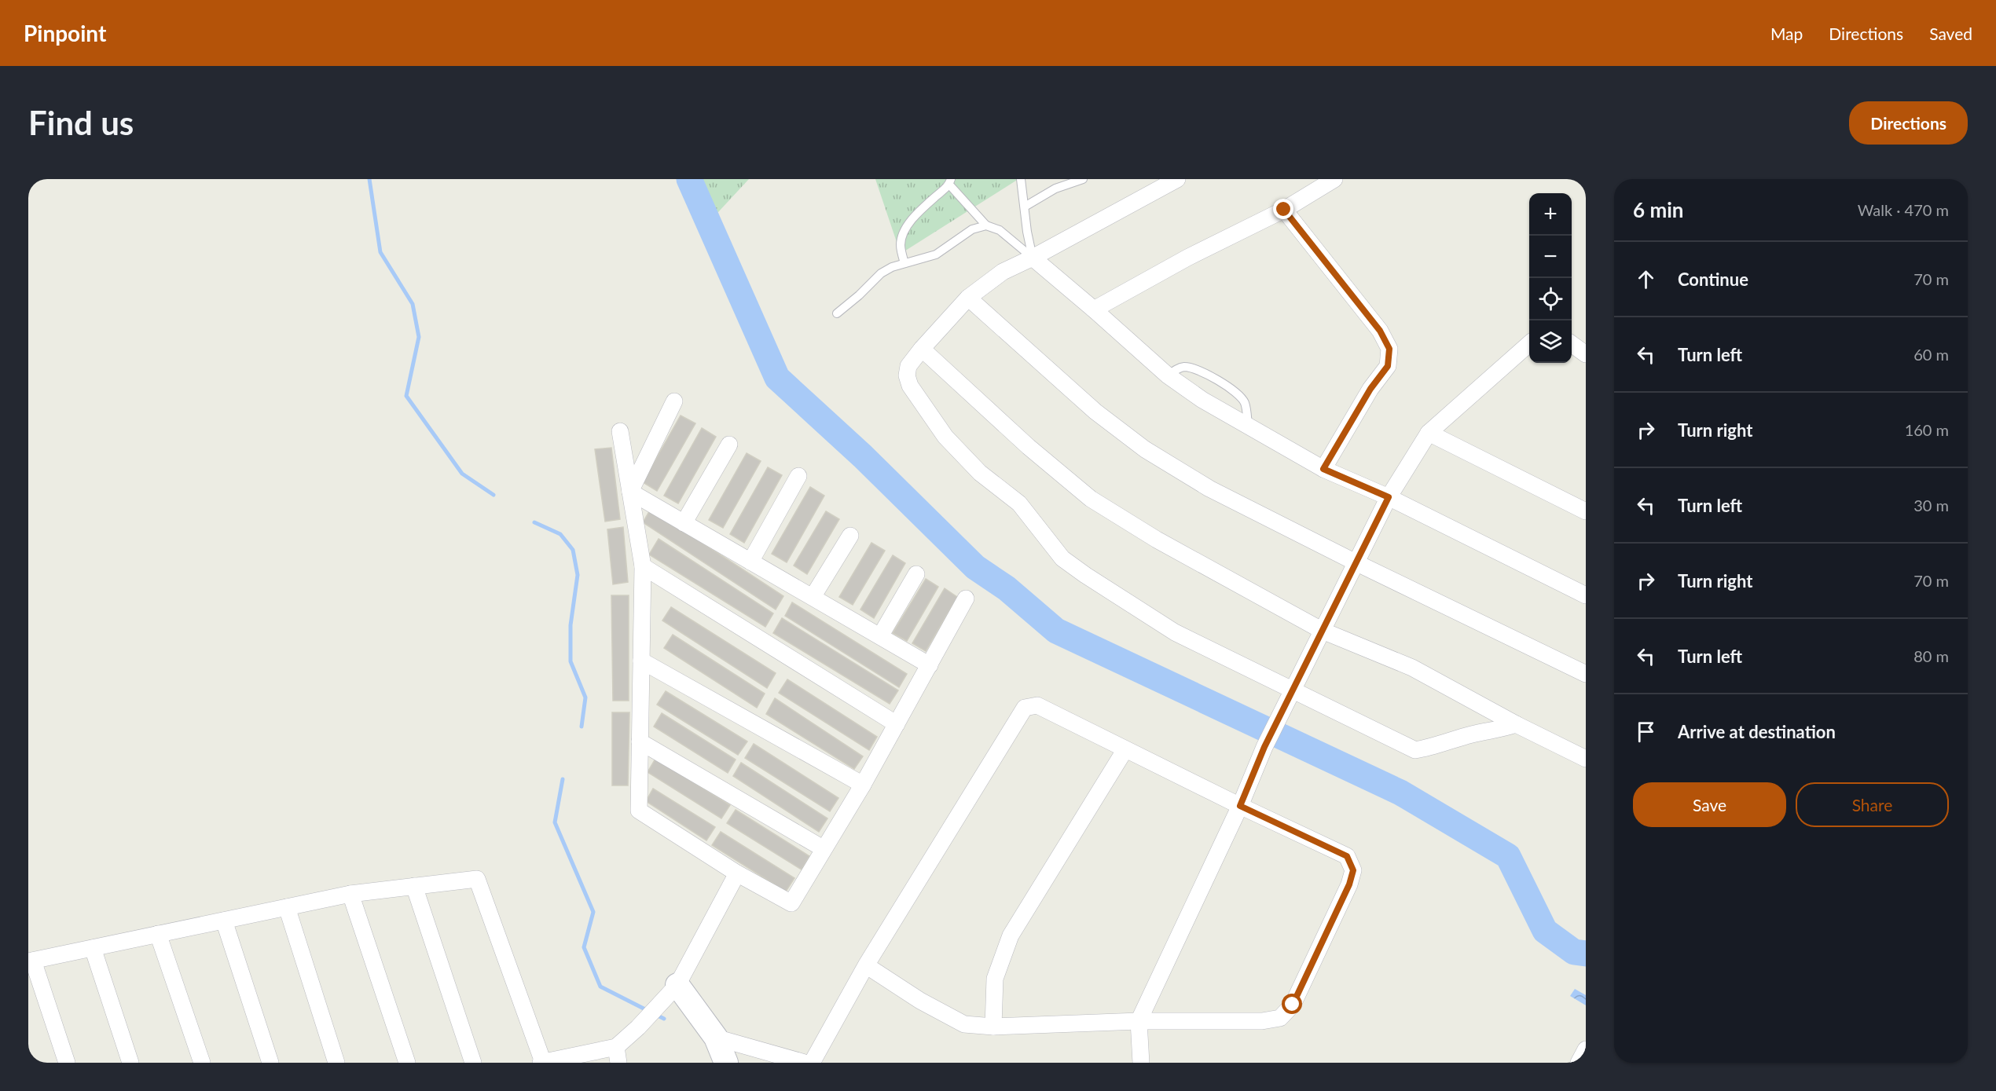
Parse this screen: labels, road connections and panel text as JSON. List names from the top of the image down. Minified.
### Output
{"page":{"header":"Pinpoint","nav":["Map","Directions","Saved"],"buttons":["Directions",["Save","Share"]],"title":"Find us","heading":["6 min","Walk · 470 m"],"map_buttons":["+","−"],"list":[["Continue","70 m"],["Turn left","60 m"],["Turn right","160 m"],["Turn left","30 m"],["Turn right","70 m"],["Turn left","80 m"],"Arrive at destination"]}}
